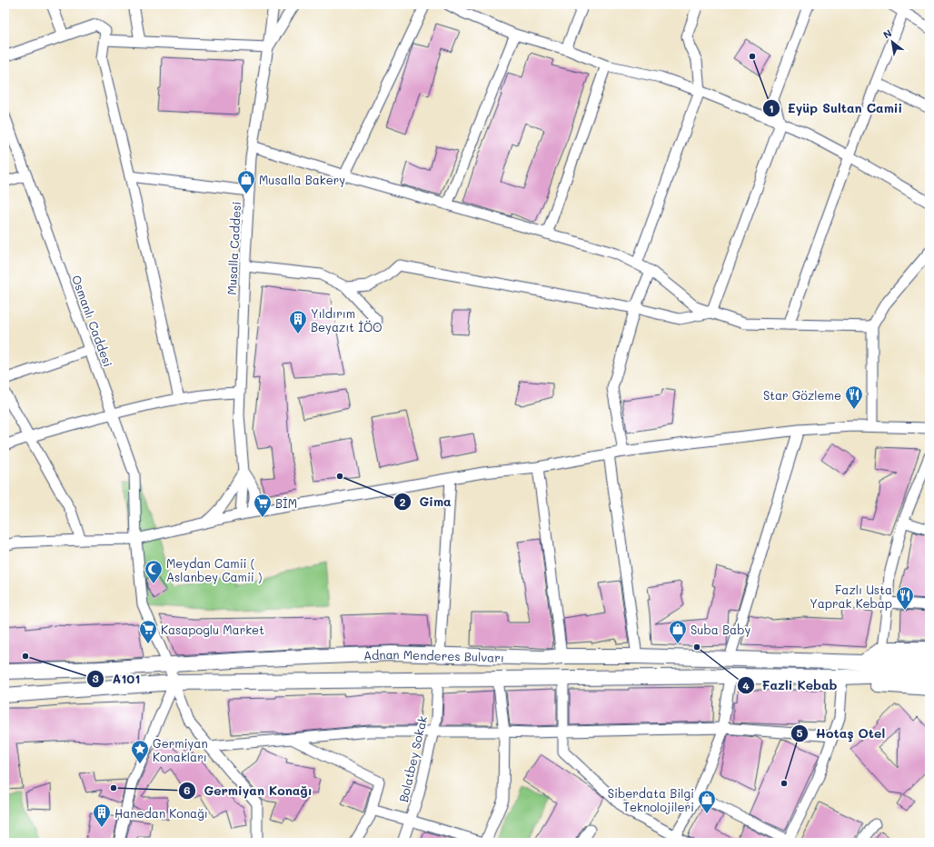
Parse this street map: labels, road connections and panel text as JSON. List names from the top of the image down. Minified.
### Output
{"streets":{"main road":["Adnan Menderes Bulvarı"],"street":["Musalla Caddesi","Osmanlı Caddesi","Bolatbey Sokak"]},"crossings":[["Osmanlı Caddesi","Adnan Menderes Bulvarı"],["Adnan Menderes Bulvarı","Bolatbey Sokak"]],"places":{"other":["Eyüp Sultan Camii","Gima","Fazli Kebab","A101","Hotaş Otel","Germiyan Konağı"],"shop":["Musalla Bakery","Suba Baby","Siberdata Bilgi Teknolojileri"],"building":["Yıldırım Beyazıt İÖO","Hanedan Konağı"],"restaurant":["Star Gözleme","Fazlı Usta Yaprak Kebap"],"supermarket":["BİM","Kasapoglu Market"],"mosque":["Meydan Camii ( Aslanbey Camii )"],"place":["Germiyan Konakları"]},"north":"top left"}
